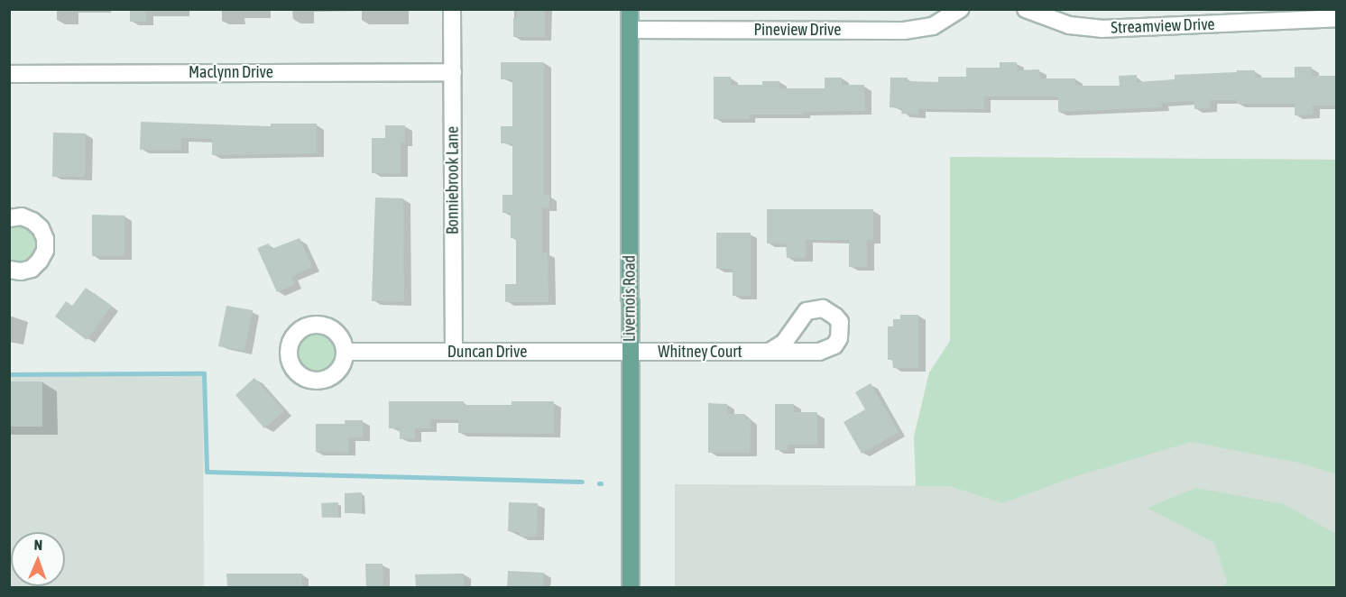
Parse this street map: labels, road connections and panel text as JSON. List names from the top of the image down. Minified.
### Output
{"streets":{"main road":["Livernois Road"],"street":["Streamview Drive","Pineview Drive","Maclynn Drive","Bonniebrook Lane","Duncan Drive","Whitney Court"]},"crossings":[["Pineview Drive","Livernois Road"],["Maclynn Drive","Bonniebrook Lane"],["Bonniebrook Lane","Duncan Drive"],["Livernois Road","Duncan Drive"],["Livernois Road","Whitney Court"],["Duncan Drive","Whitney Court"]],"north":"top"}
